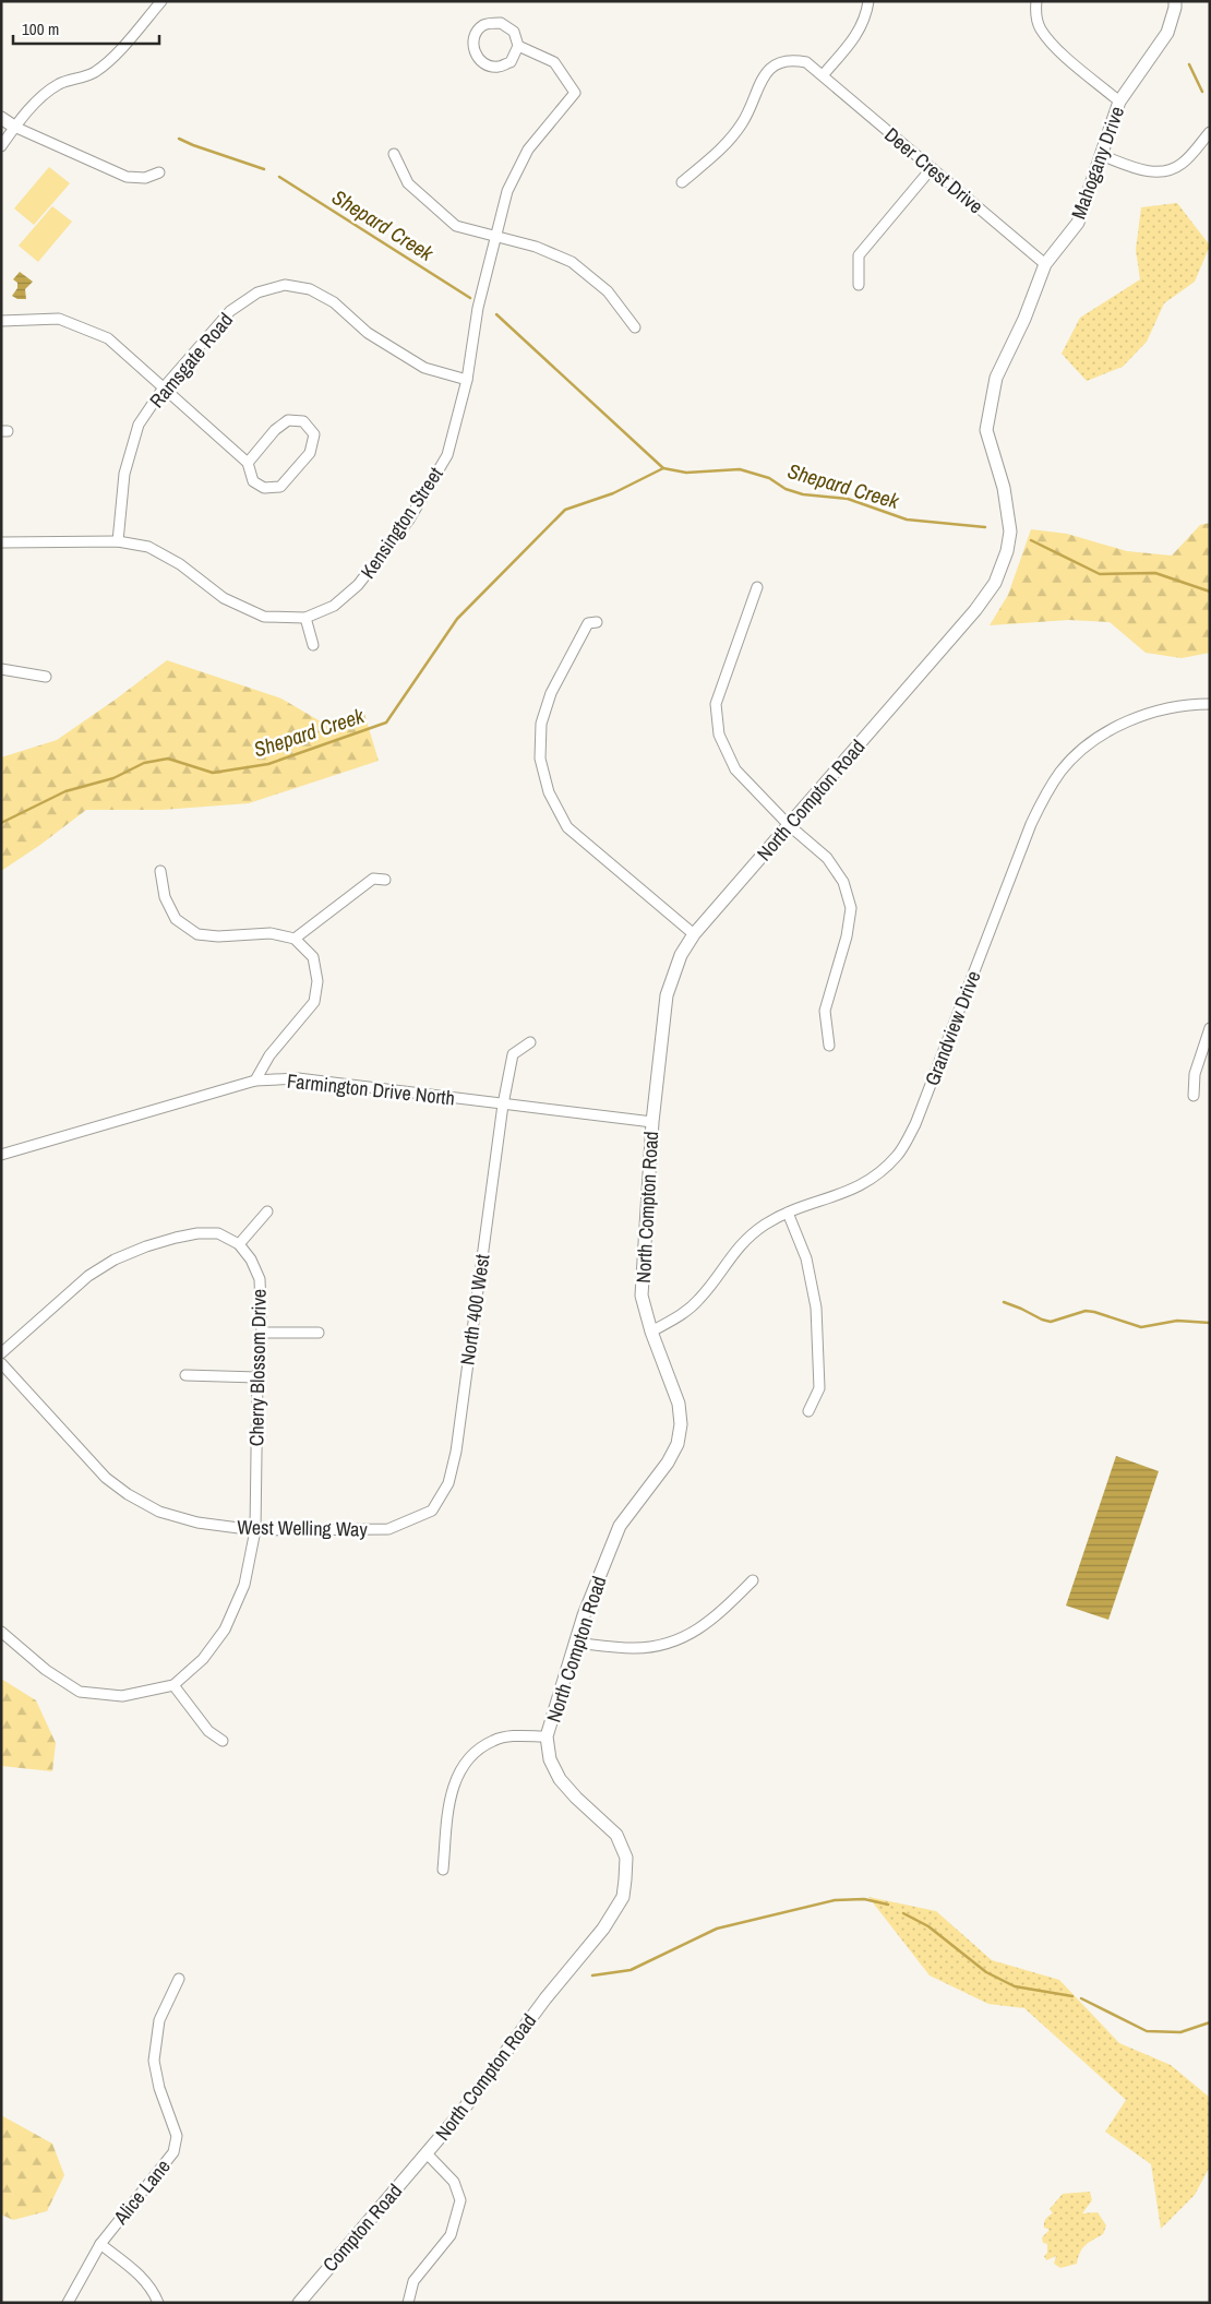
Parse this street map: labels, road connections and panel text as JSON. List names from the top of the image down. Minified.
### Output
{"streets":{"street":["Mahogany Drive","Deer Crest Drive","Ramsgate Road","Kensington Street","North Compton Road","Grandview Drive","Farmington Drive North","North 400 West","Cherry Blossom Drive","West Welling Way","Alice Lane","Compton Road"]},"crossings":[["Mahogany Drive","Deer Crest Drive"],["Mahogany Drive","North Compton Road"],["Deer Crest Drive","North Compton Road"],["Ramsgate Road","Kensington Street"],["North Compton Road","Grandview Drive"],["North Compton Road","Farmington Drive North"],["North Compton Road","Compton Road"],["Farmington Drive North","North 400 West"],["North 400 West","West Welling Way"],["Cherry Blossom Drive","West Welling Way"]],"water":["Shepard Creek"],"scale_bar":"100 m"}
